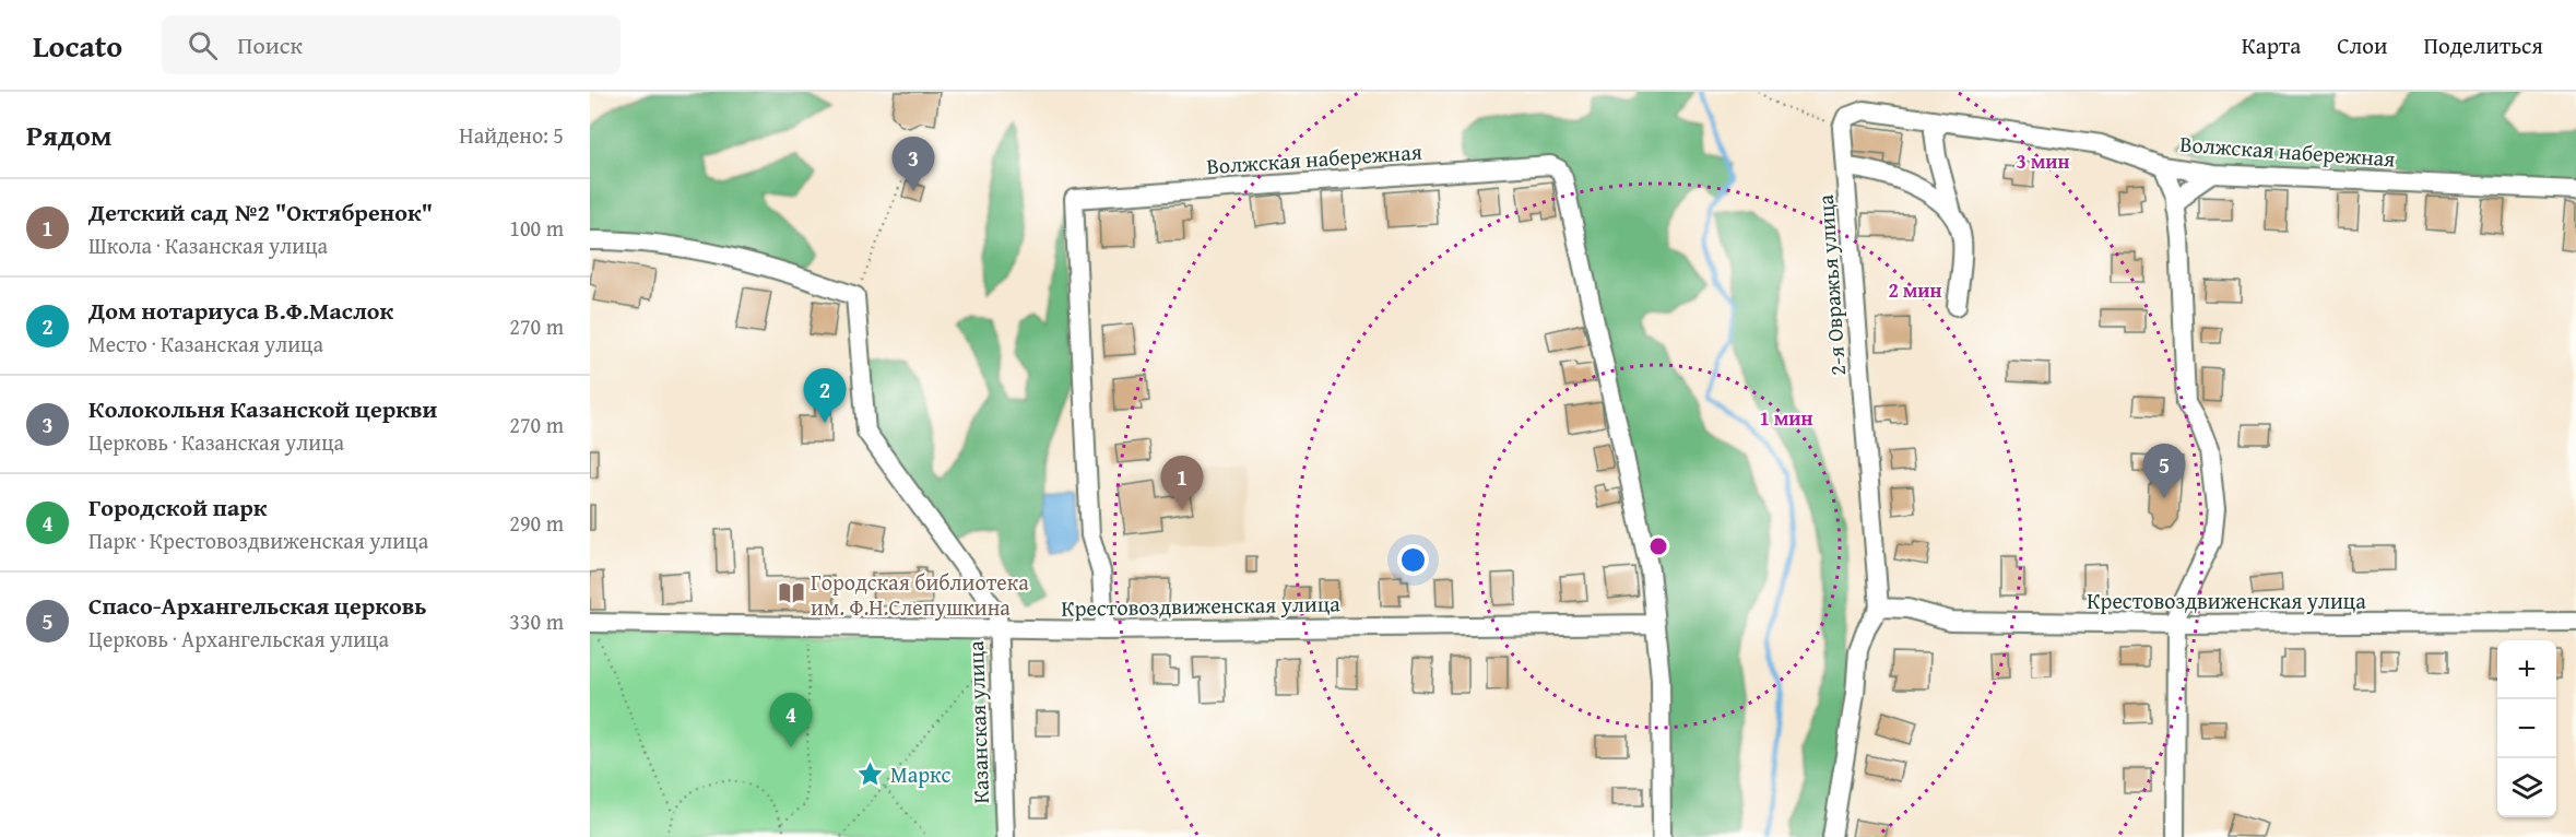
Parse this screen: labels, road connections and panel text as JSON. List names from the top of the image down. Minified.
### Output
{"streets":{"street":["Волжская набережная","2-я Овражья улица","Крестовоздвиженская улица","Казанская улица"]},"crossings":[["Волжская набережная","2-я Овражья улица"],["Волжская набережная","Крестовоздвиженская улица"],["2-я Овражья улица","Крестовоздвиженская улица"],["Крестовоздвиженская улица","Казанская улица"]],"places":{"library":["Городская библиотека им. Ф.Н.Слепушкина"],"place":["Маркс"]},"page":{"header":"Locato","search":"Поиск","nav":["Карта","Слои","Поделиться"],"heading":["Рядом","Найдено: 5"],"pins":["3","2","5","1","4"],"list":[{"mark":"1","name":"Детский сад №2 \"Октябренок\"","note":"Школа · Казанская улица","value":"100 m"},{"mark":"2","name":"Дом нотариуса В.Ф.Маслок","note":"Место · Казанская улица","value":"270 m"},{"mark":"3","name":"Колокольня Казанской церкви","note":"Церковь · Казанская улица","value":"270 m"},{"mark":"4","name":"Городской парк","note":"Парк · Крестовоздвиженская улица","value":"290 m"},{"mark":"5","name":"Спасо-Архангельская церковь","note":"Церковь · Архангельская улица","value":"330 m"}],"map_buttons":["+","−"]},"rings":["3 мин","2 мин","1 мин"]}
